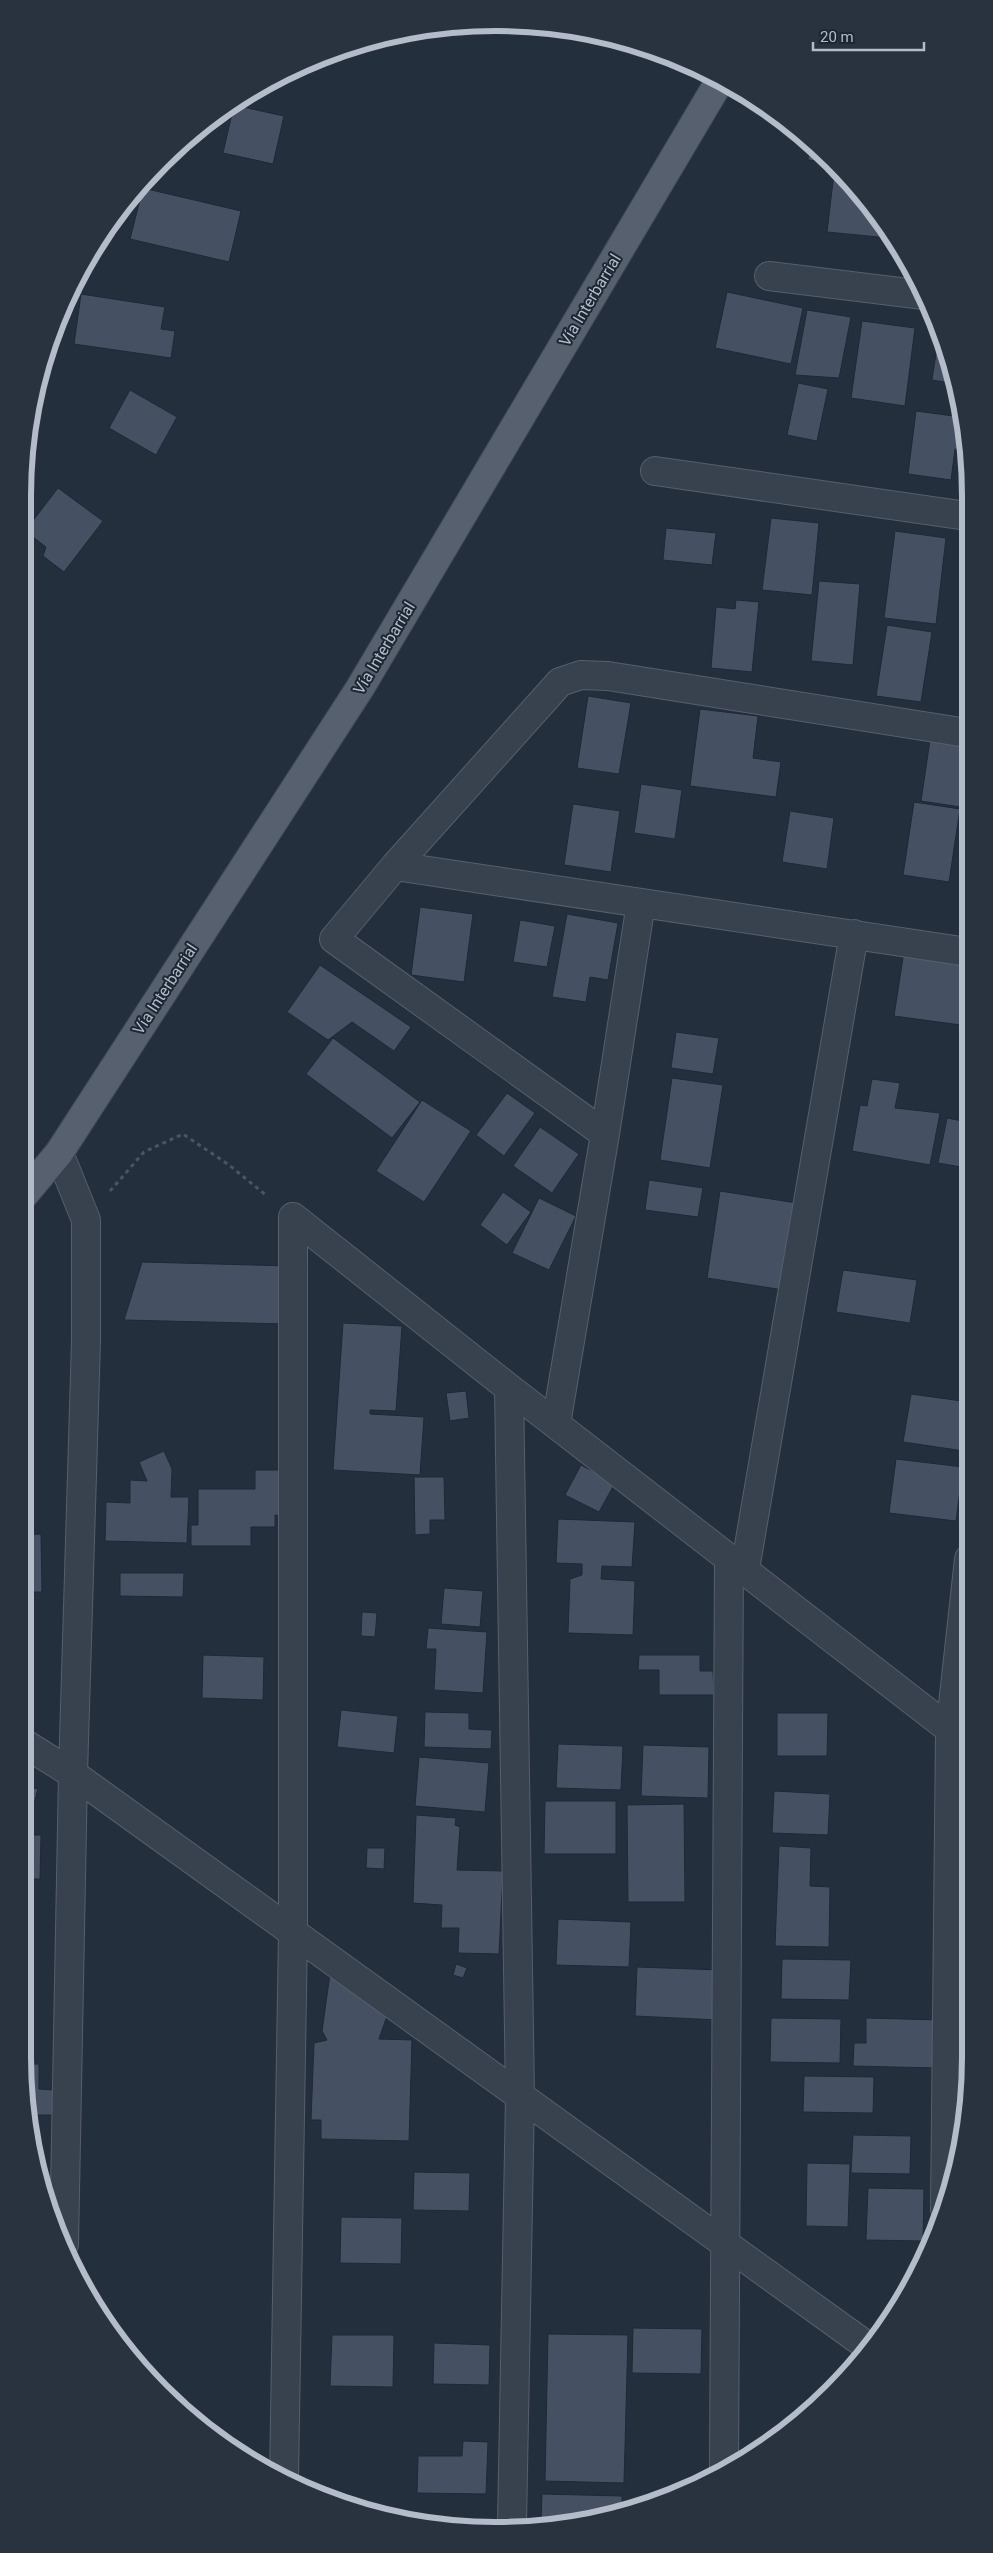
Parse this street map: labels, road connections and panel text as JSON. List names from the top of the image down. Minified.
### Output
{"streets":{"main road":["Vía Interbarrial"]},"scale_bar":"20 m"}
